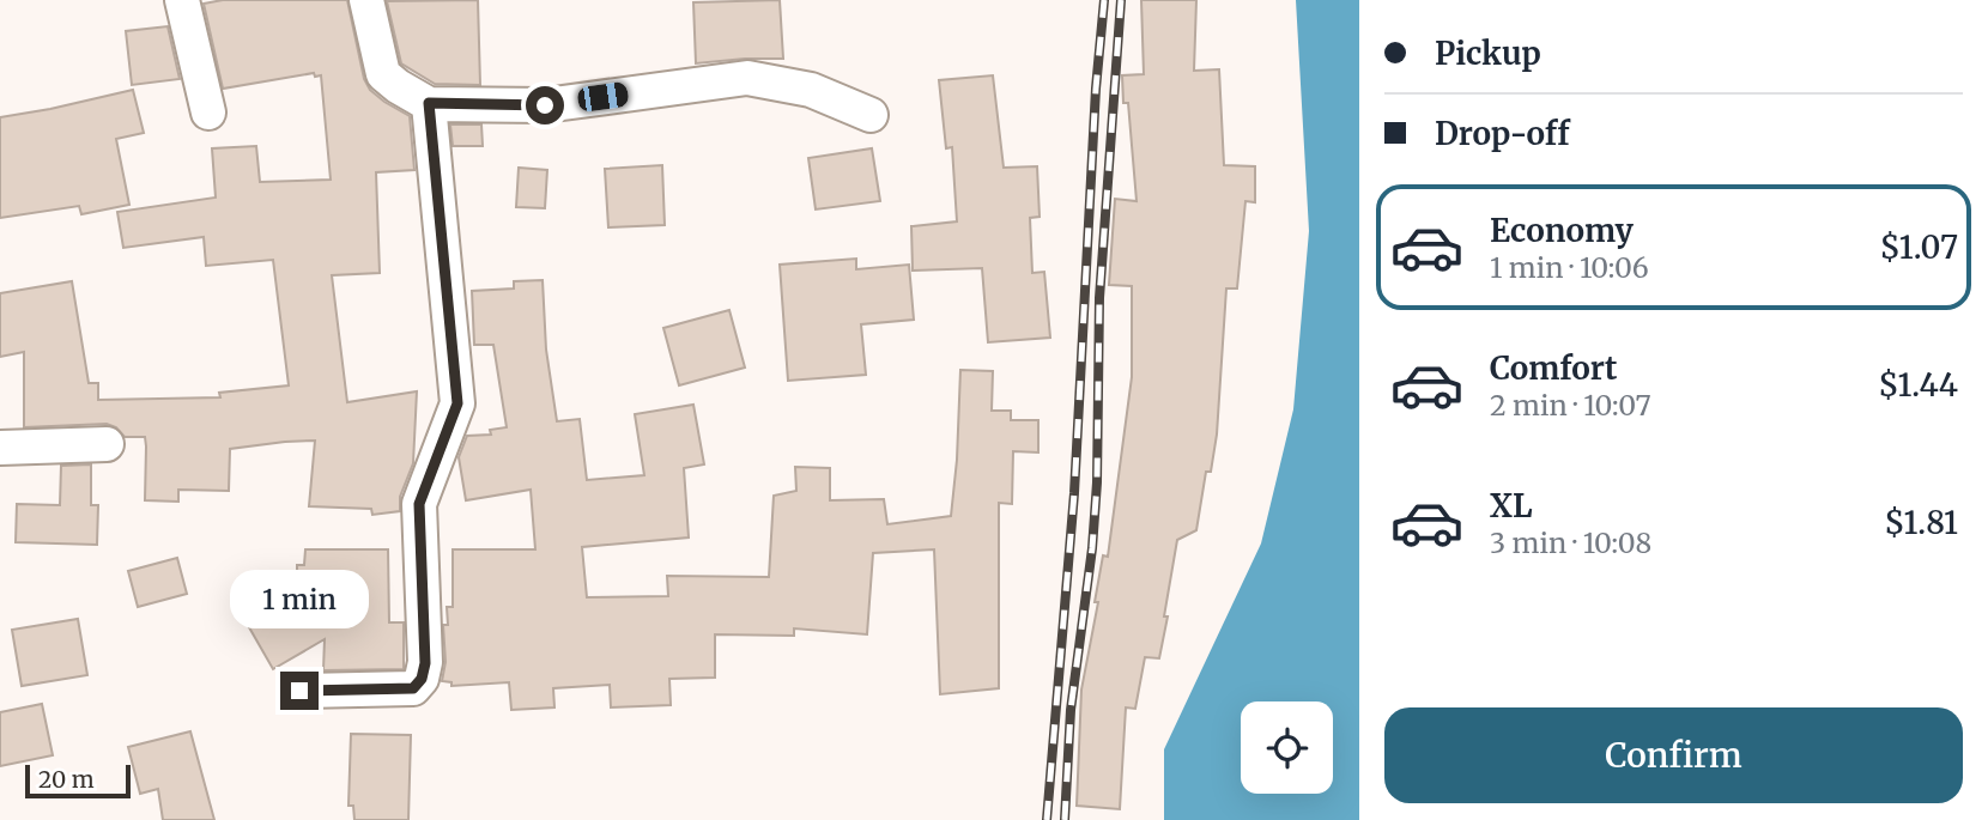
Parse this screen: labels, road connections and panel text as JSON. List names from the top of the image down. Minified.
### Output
{"scale_bar":"20 m","page":{"banner":["Pickup","Drop-off"],"list":[{"name":"Economy","note":"1 min · 10:06","value":"$1.07"},{"name":"Comfort","note":"2 min · 10:07","value":"$1.44"},{"name":"XL","note":"3 min · 10:08","value":"$1.81"}],"bubble":"1 min","buttons":"Confirm","scale":"20 m"}}
